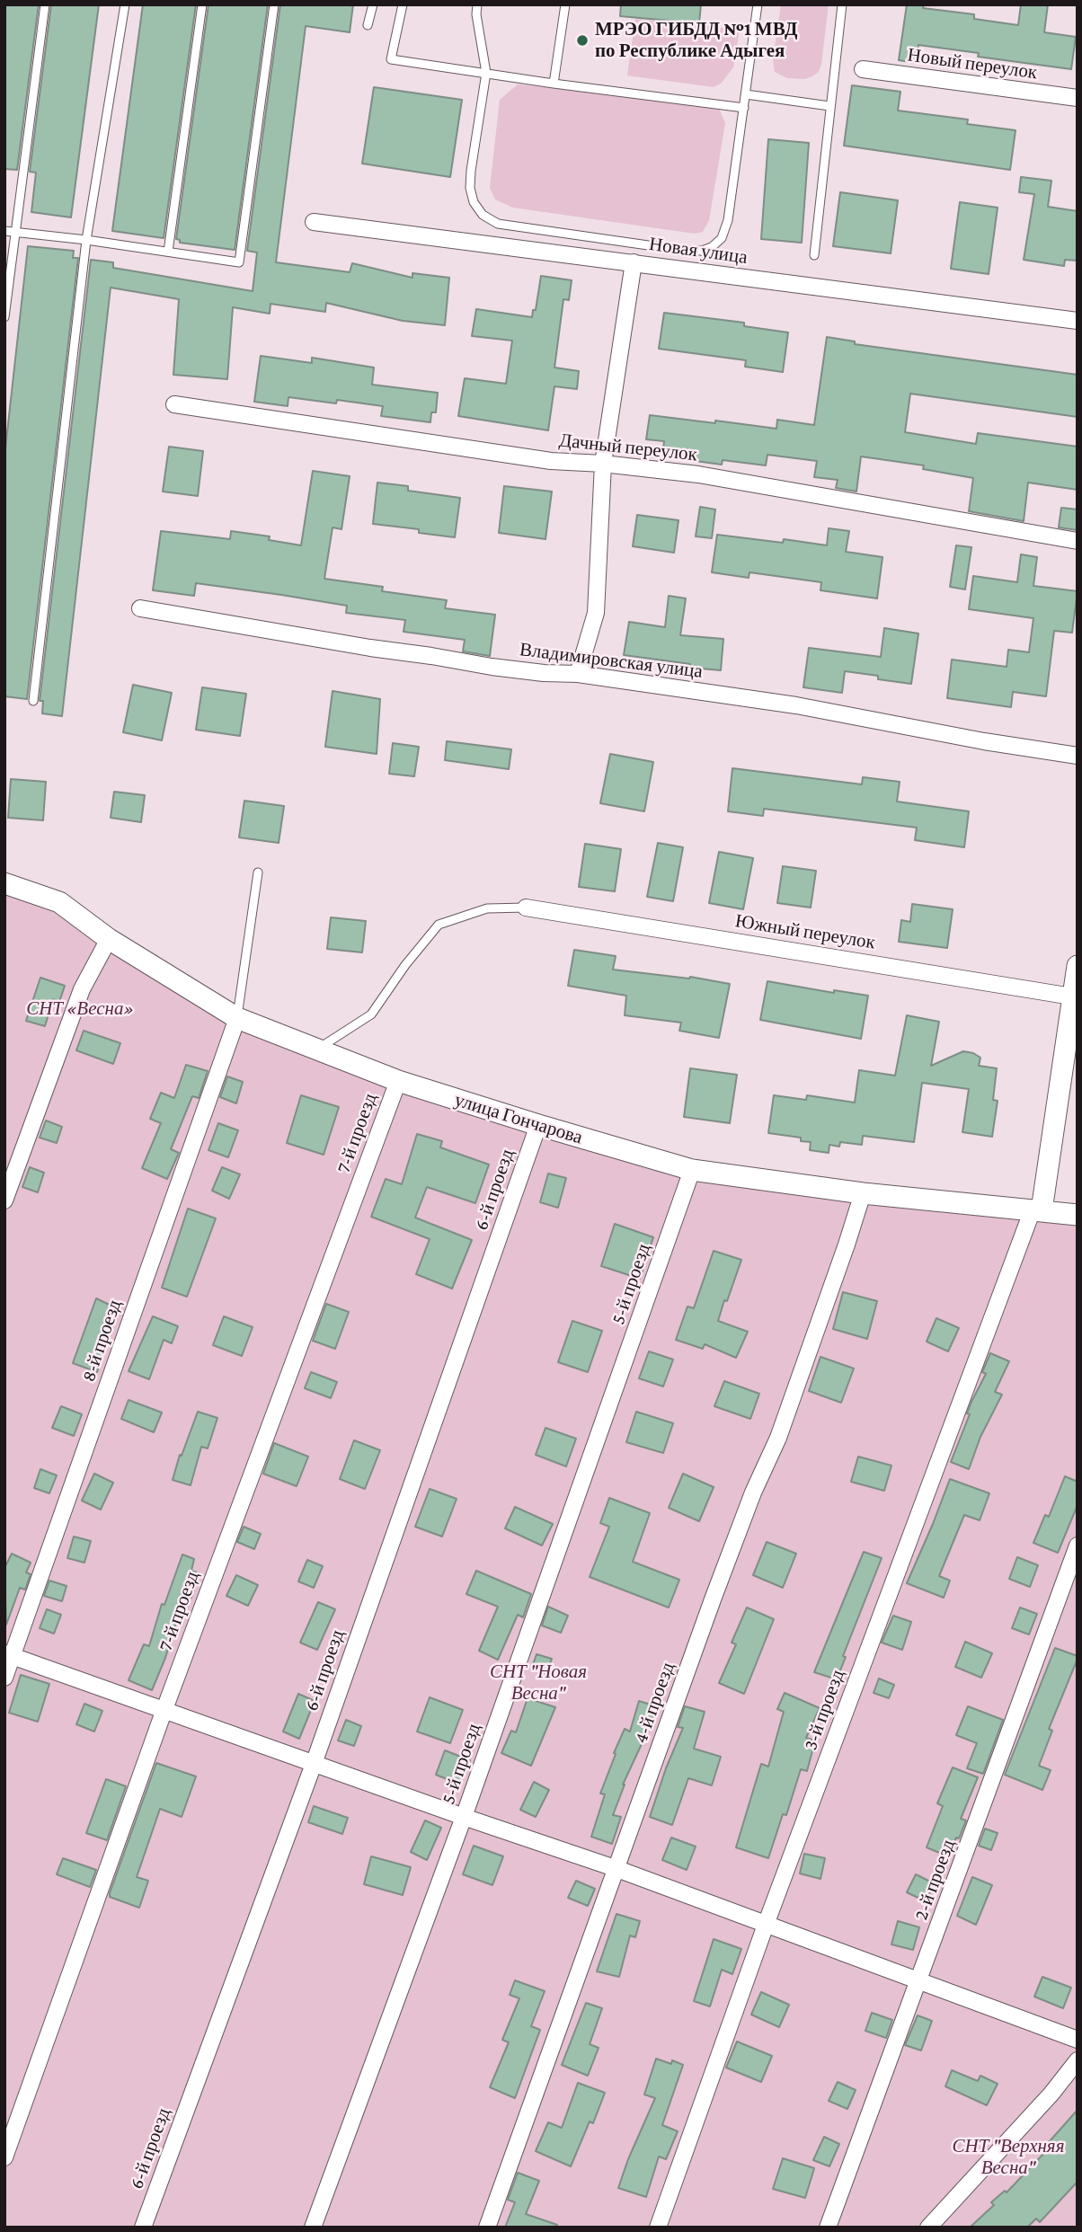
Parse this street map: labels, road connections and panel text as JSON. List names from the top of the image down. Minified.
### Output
{"streets":{"street":["Новый переулок","Новая улица","Дачный переулок","Владимировская улица","Южный переулок","улица Гончарова","7-й проезд","6-й проезд","5-й проезд","8-й проезд","4-й проезд","3-й проезд","2-й проезд"]},"crossings":[["улица Гончарова","7-й проезд"],["улица Гончарова","6-й проезд"],["улица Гончарова","5-й проезд"],["улица Гончарова","8-й проезд"],["улица Гончарова","4-й проезд"],["улица Гончарова","3-й проезд"]],"parks":["СНТ «Весна»","СНТ \"Новая Весна\"","СНТ \"Верхняя Весна\""],"places":["МРЭО ГИБДД №1 МВД по Республике Адыгея"]}
